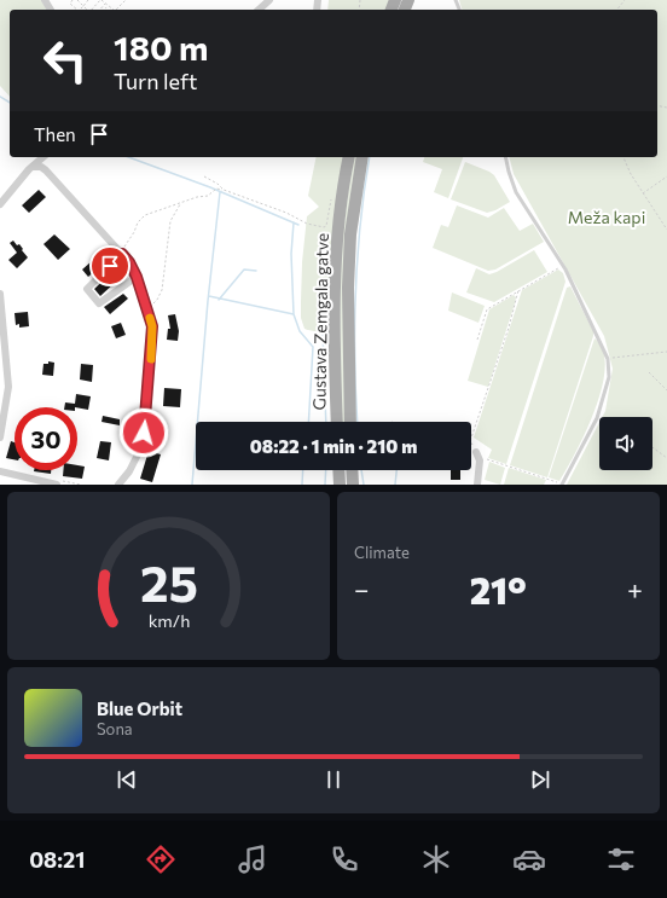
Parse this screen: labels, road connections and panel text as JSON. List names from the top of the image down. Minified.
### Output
{"streets":{"main road":["Gustava Zemgala gatve"]},"parks":["Meža kapi"],"page":{"turn":["180 m","Turn left"],"then":"Then","limit":"30","trip":"08:22 · 1 min · 210 m","tile":"Climate","heat":["−","21°","+"],"song":["Blue Orbit","Sona"],"tabs":"08:21","gauge":["25","km/h"]}}
